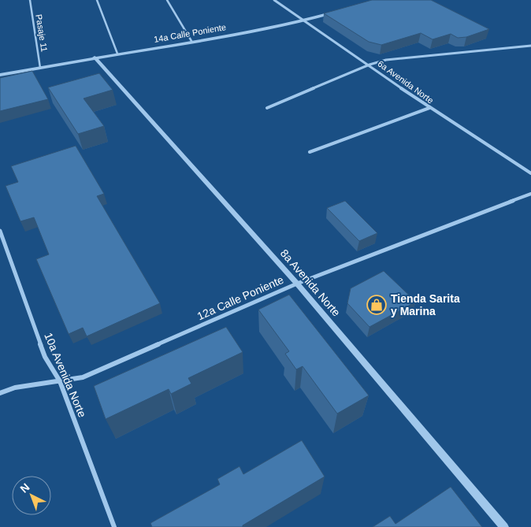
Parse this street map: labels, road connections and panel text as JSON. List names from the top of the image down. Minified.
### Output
{"streets":{"street":["14a Calle Poniente","6a Avenida Norte","8a Avenida Norte","12a Calle Poniente","10a Avenida Norte"],"lane":["Pasaje 11"]},"crossings":[["Pasaje 11","14a Calle Poniente"],["14a Calle Poniente","6a Avenida Norte"],["14a Calle Poniente","8a Avenida Norte"],["8a Avenida Norte","12a Calle Poniente"],["12a Calle Poniente","10a Avenida Norte"]],"places":{"shop":["Tienda Sarita y Marina"]},"north":"top left"}
